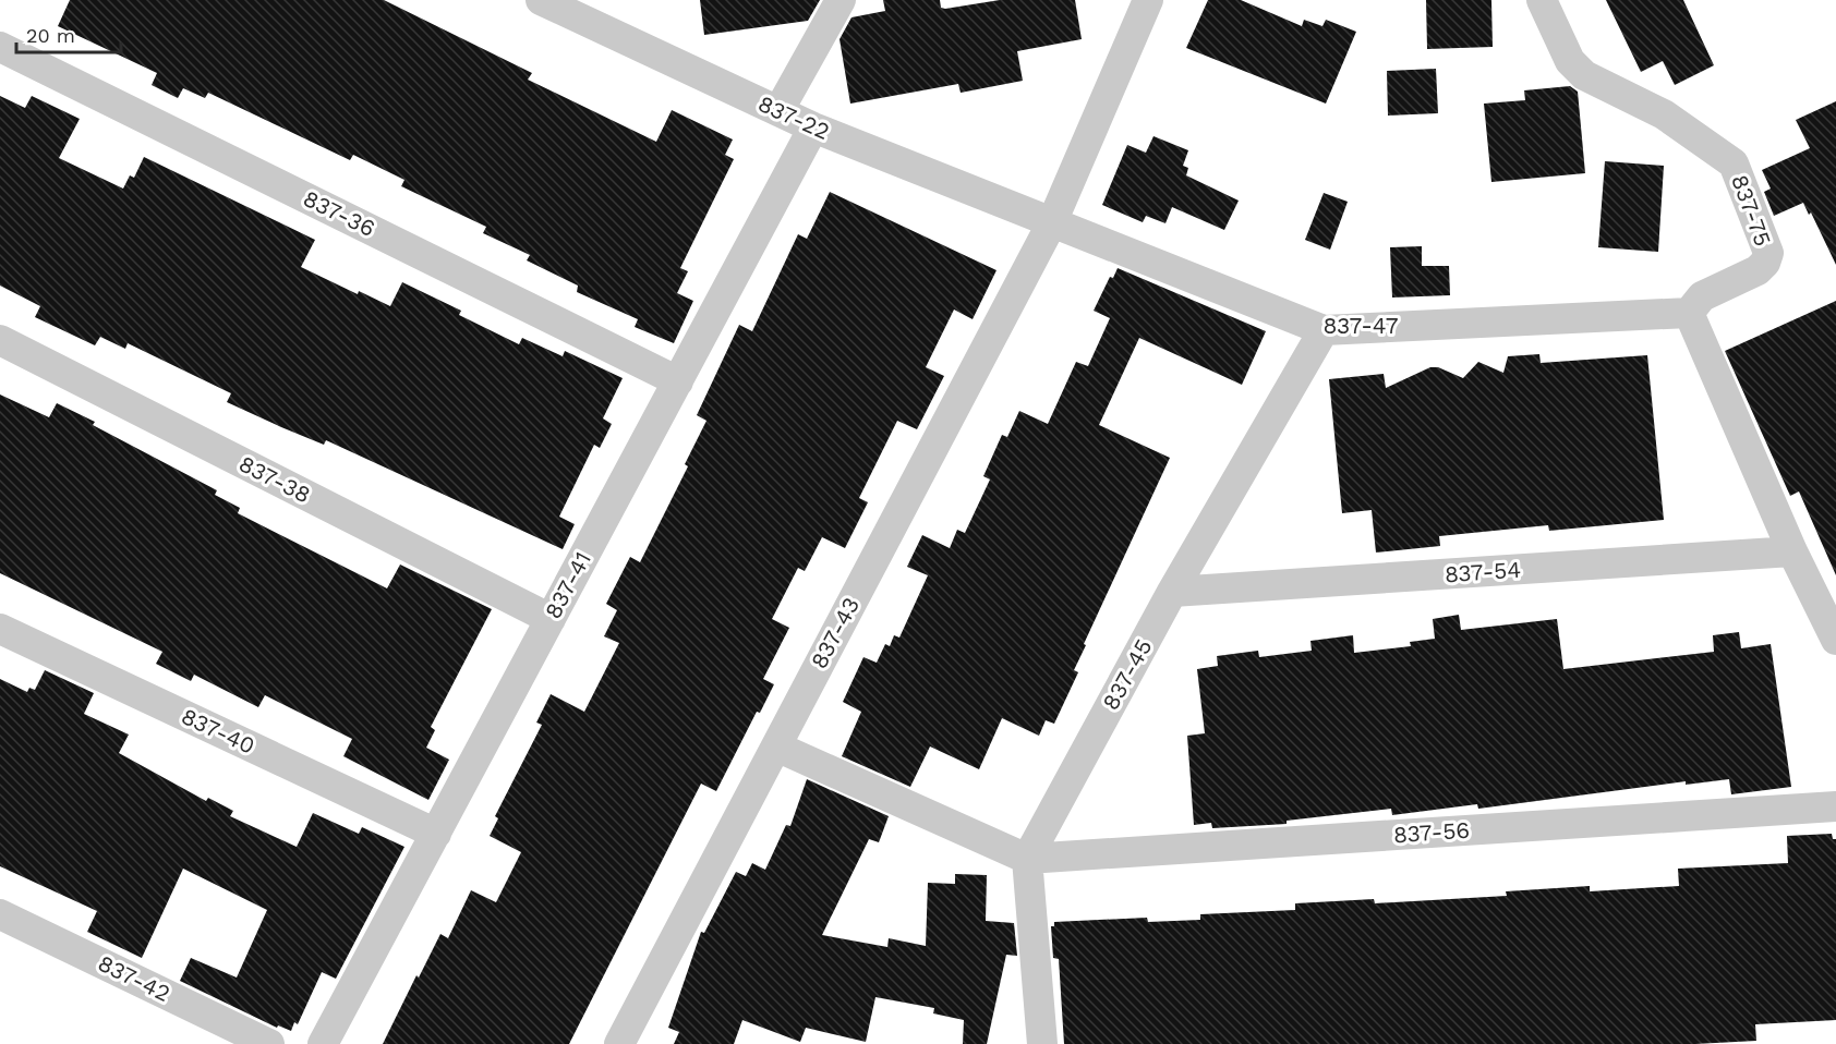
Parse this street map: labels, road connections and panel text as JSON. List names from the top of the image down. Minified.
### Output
{"streets":{"street":["837-22","837-75","837-36","837-47","837-38","837-54","837-41","837-43","837-45","837-40","837-56","837-42"]},"crossings":[["837-22","837-47"],["837-22","837-41"],["837-22","837-43"],["837-75","837-47"],["837-36","837-41"],["837-47","837-43"],["837-47","837-45"],["837-38","837-41"],["837-54","837-45"],["837-41","837-40"],["837-45","837-56"]],"scale_bar":"20 m"}
